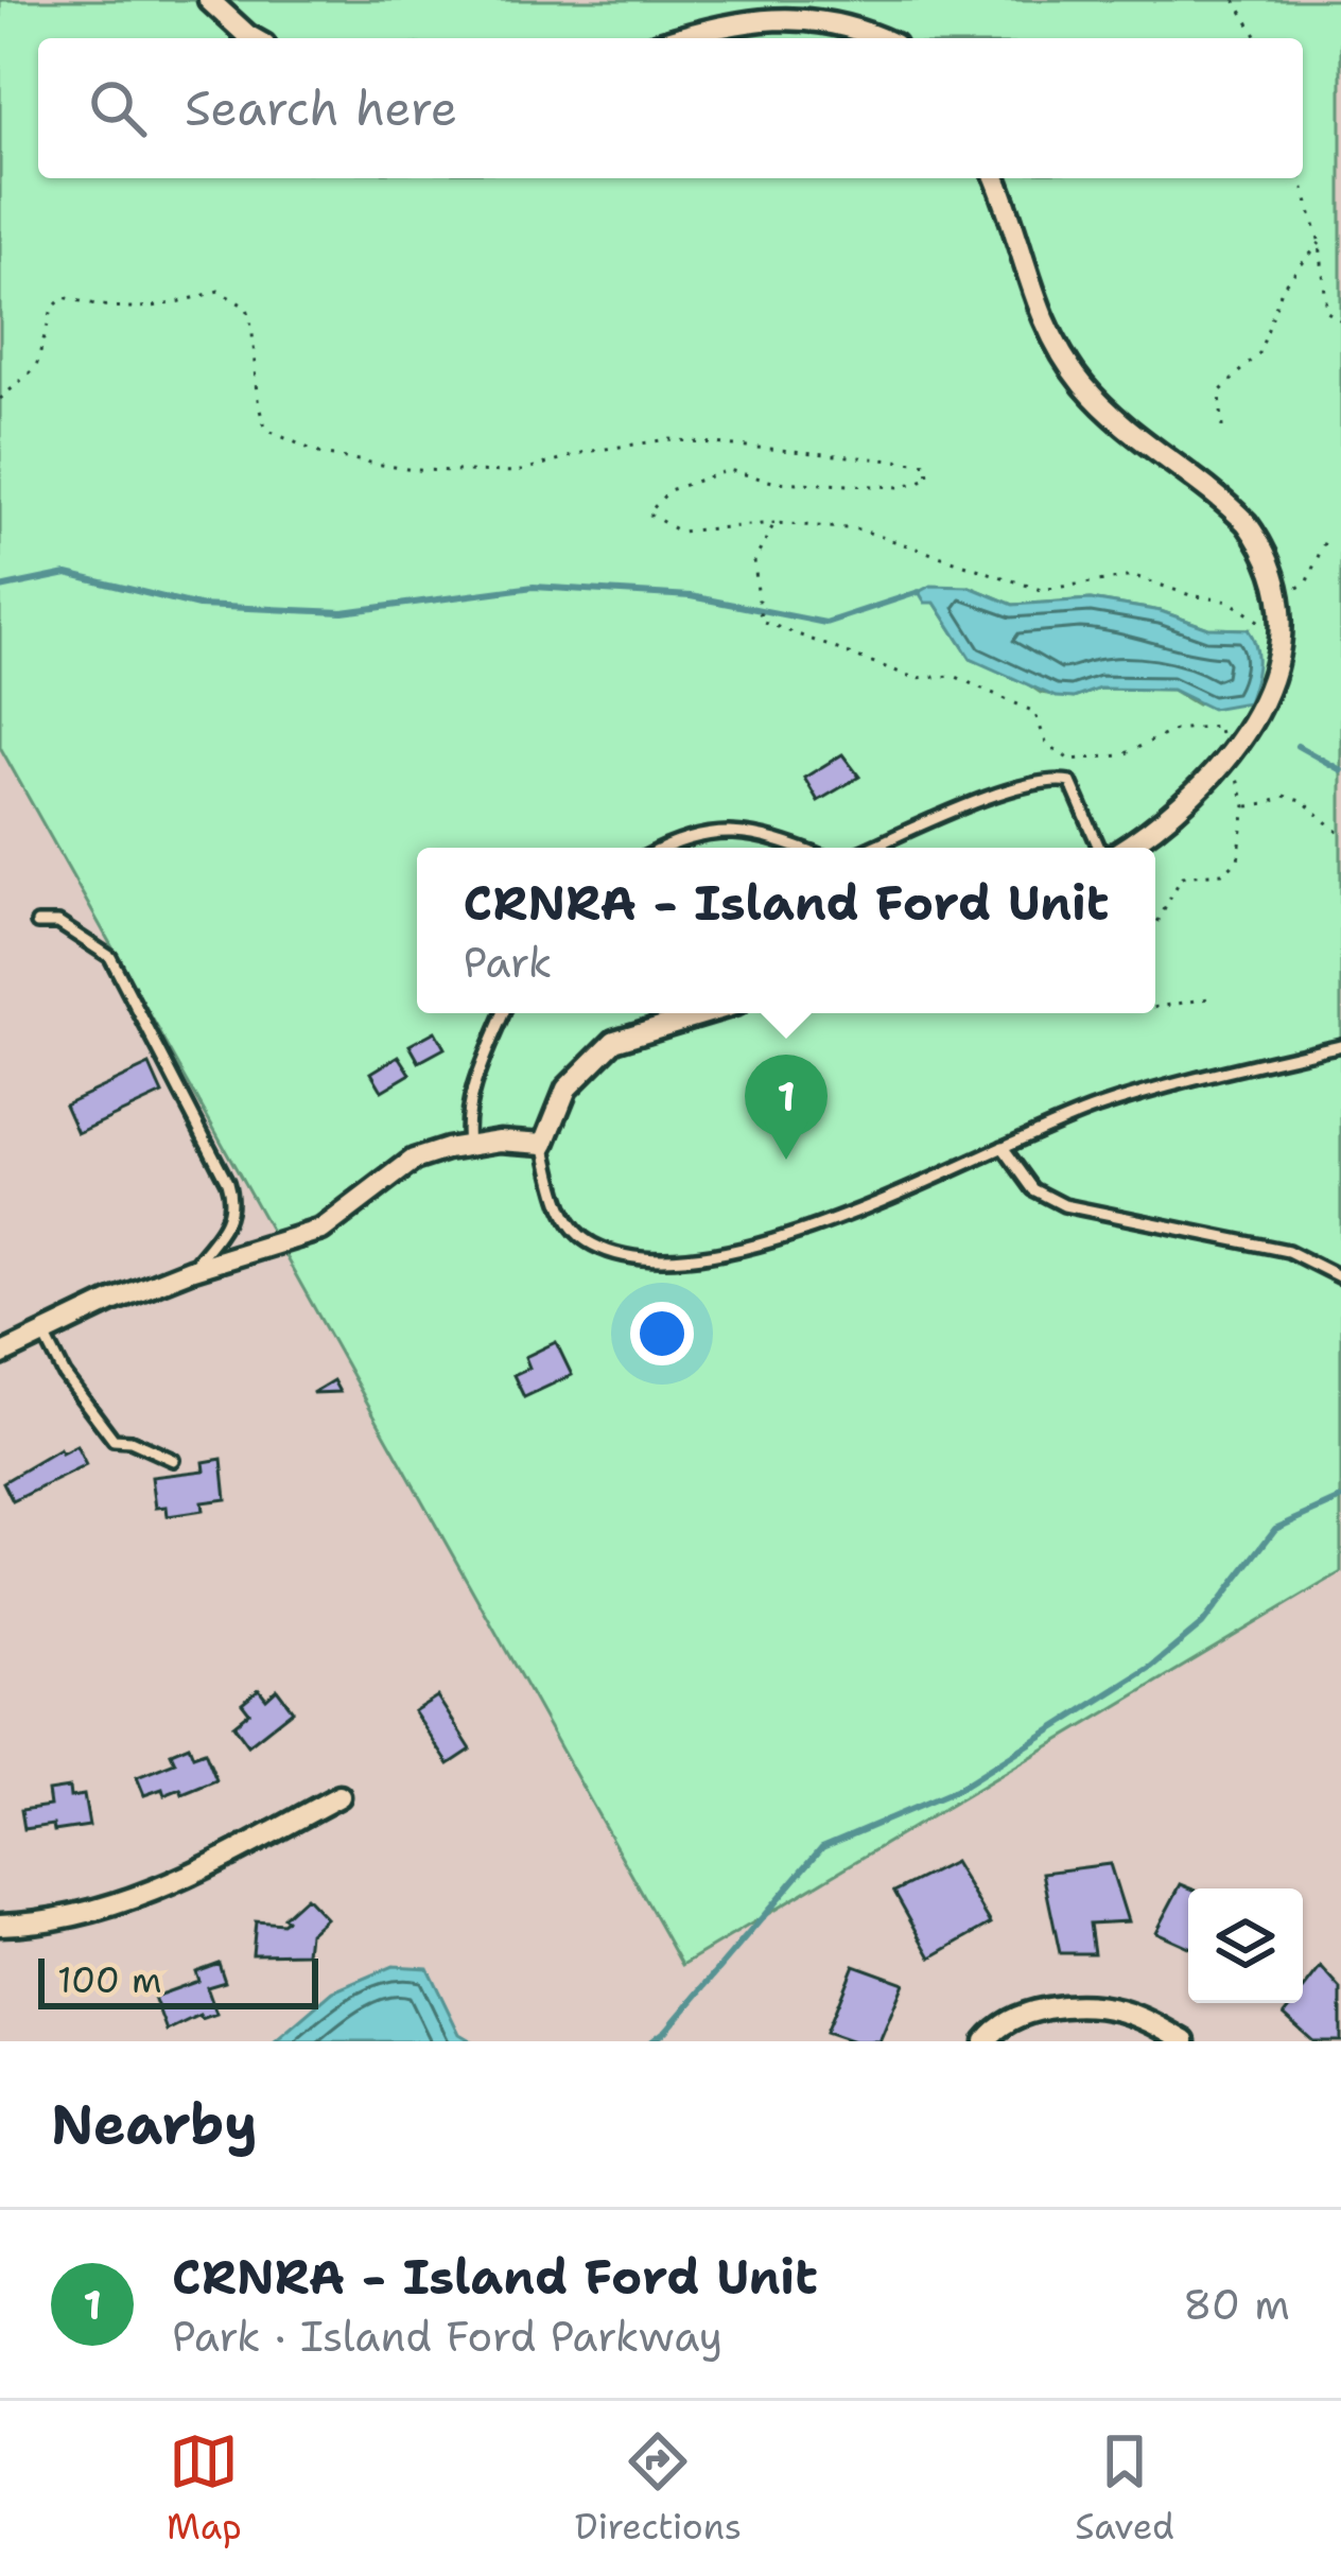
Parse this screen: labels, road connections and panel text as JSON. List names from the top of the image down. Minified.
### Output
{"scale_bar":"100 m","page":{"search":"Search here","popup":["CRNRA - Island Ford Unit","Park"],"pins":"1","scale":"100 m","heading":"Nearby","list":[{"mark":"1","name":"CRNRA - Island Ford Unit","note":"Park · Island Ford Parkway","value":"80 m"}],"nav":["Map","Directions","Saved"]}}
